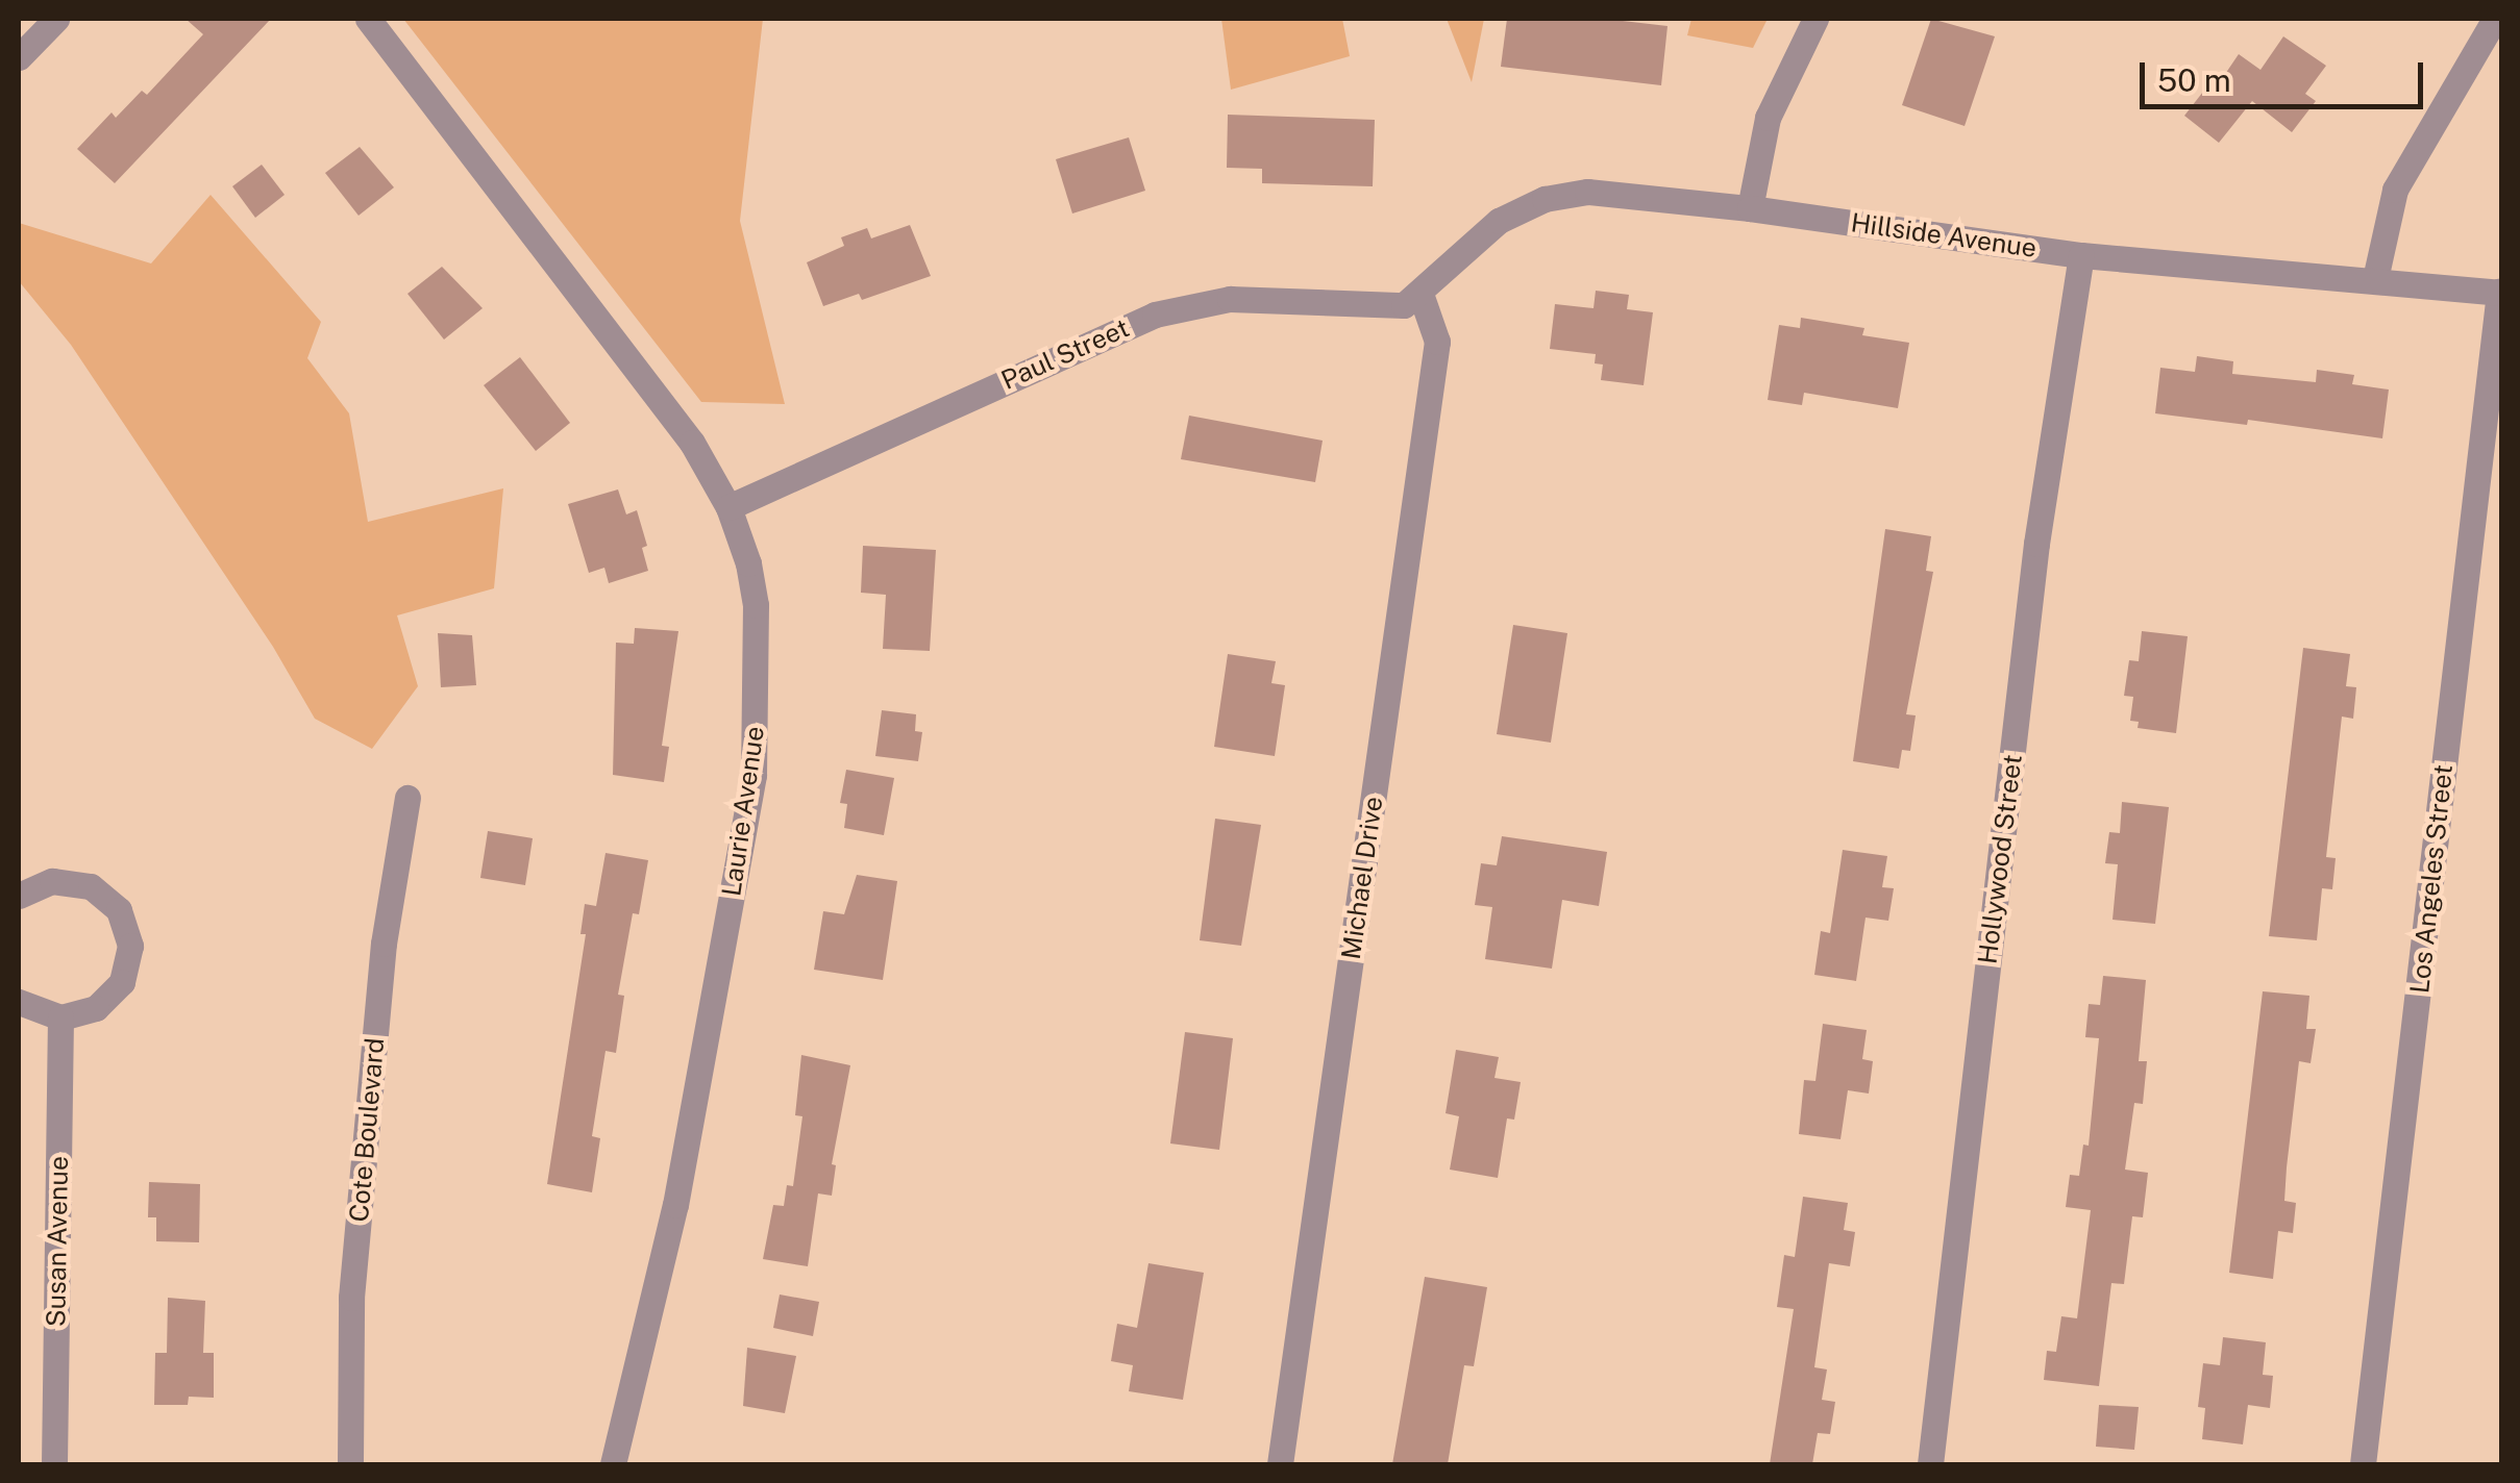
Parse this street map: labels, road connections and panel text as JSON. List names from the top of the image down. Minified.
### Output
{"streets":{"street":["Hillside Avenue","Paul Street","Laurie Avenue","Hollywood Street","Michael Drive","Los Angeles Street","Cote Boulevard","Susan Avenue"]},"crossings":[["Hillside Avenue","Paul Street"],["Hillside Avenue","Hollywood Street"],["Hillside Avenue","Michael Drive"],["Hillside Avenue","Los Angeles Street"],["Paul Street","Laurie Avenue"],["Paul Street","Michael Drive"]],"scale_bar":"50 m"}
